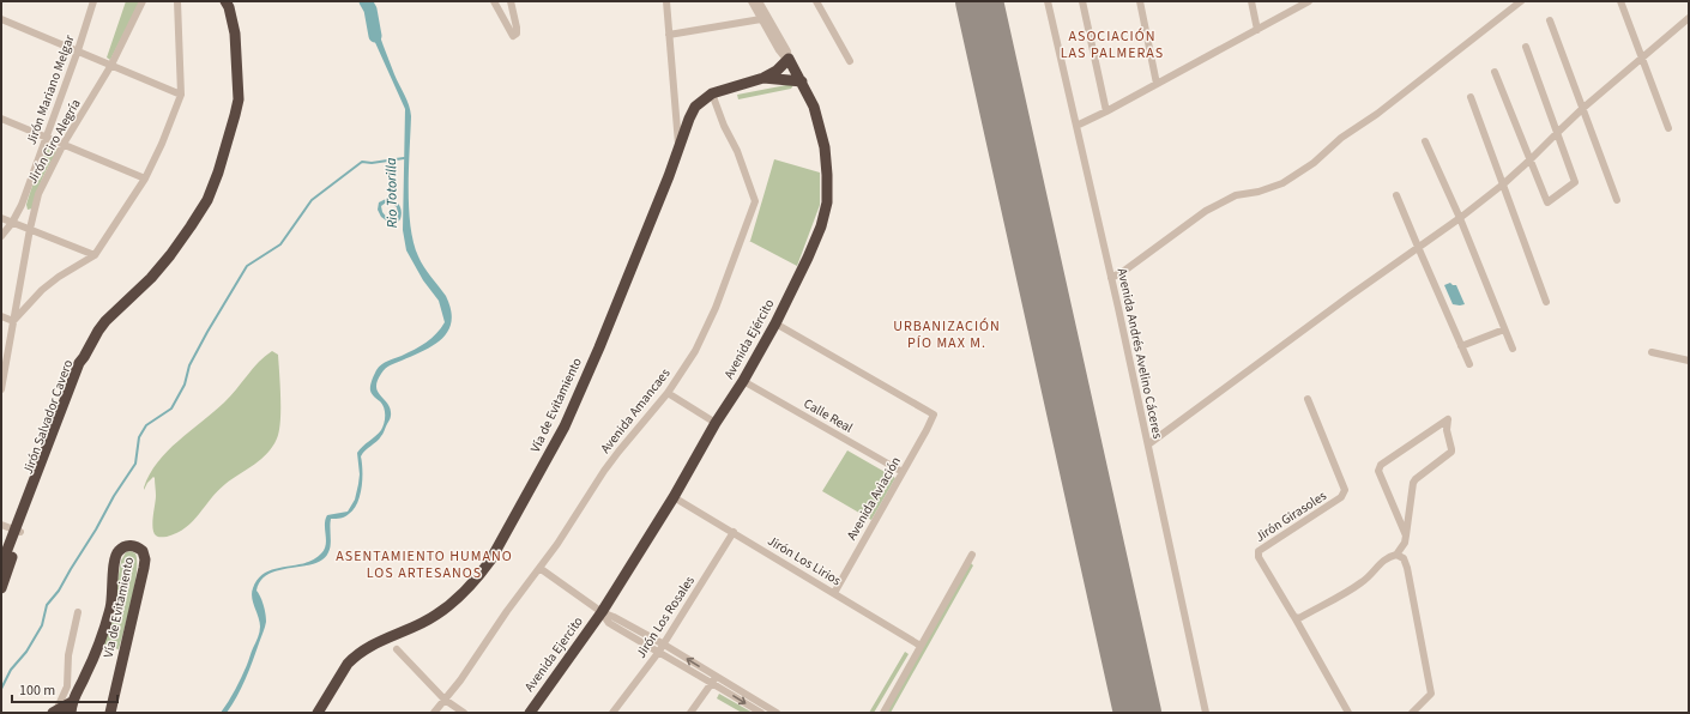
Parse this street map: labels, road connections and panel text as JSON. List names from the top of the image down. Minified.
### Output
{"streets":{"highway":["Avenida Ejército","Vía de Evitamiento","Jirón Salvador Cavero","Avenida Ejercito"],"street":["Jirón Mariano Melgar","Jirón Ciro Alegría","Avenida Andrés Avelino Cáceres","Avenida Amancaes","Calle Real","Avenida Aviación","Jirón Girasoles","Jirón Los Lirios","Jirón Los Rosales"]},"crossings":[["Avenida Ejército","Vía de Evitamiento"],["Avenida Ejército","Calle Real"],["Avenida Ejército","Avenida Aviación"],["Avenida Ejército","Jirón Los Lirios"],["Avenida Ejército","Avenida Ejercito"],["Vía de Evitamiento","Avenida Amancaes"],["Calle Real","Avenida Aviación"],["Avenida Aviación","Jirón Los Lirios"],["Jirón Los Lirios","Jirón Los Rosales"]],"districts":["ASOCIACIÓN LAS PALMERAS","URBANIZACIÓN PÍO MAX M.","ASENTAMIENTO HUMANO LOS ARTESANOS"],"water":["Rio Totorilla"],"scale_bar":"100 m"}
